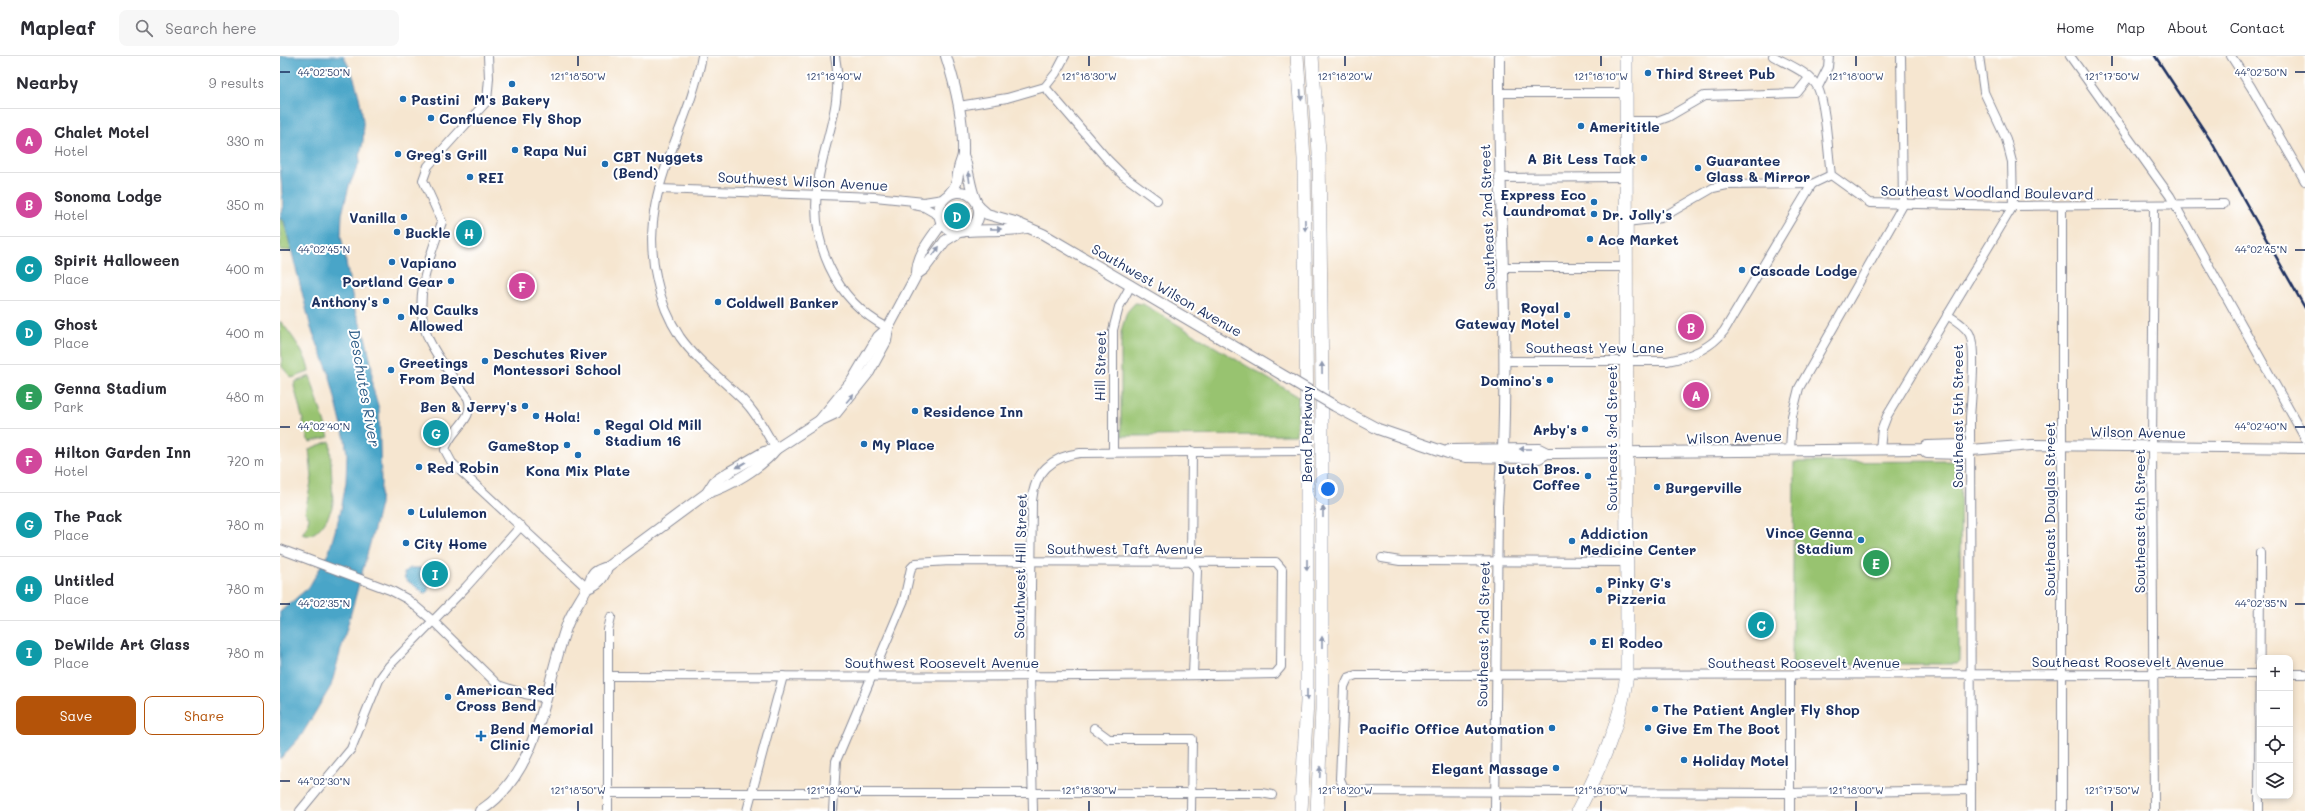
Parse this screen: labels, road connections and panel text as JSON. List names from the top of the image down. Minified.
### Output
{"streets":{"main road":["Bend Parkway","Southeast 3rd Street"],"street":["Southwest Wilson Avenue","Southeast Woodland Boulevard","Southeast 2nd Street","Southeast Yew Lane","Hill Street","Southeast 5th Street","Wilson Avenue","Southeast Douglas Street","Southeast 6th Street","Southwest Taft Avenue","Southwest Hill Street","Southeast Roosevelt Avenue","Southwest Roosevelt Avenue"]},"crossings":[["Southwest Wilson Avenue","Hill Street"],["Southwest Wilson Avenue","Wilson Avenue"],["Southeast Woodland Boulevard","Southeast Douglas Street"],["Southeast Woodland Boulevard","Southeast 6th Street"],["Southeast 2nd Street","Southeast Yew Lane"],["Southeast 2nd Street","Wilson Avenue"],["Southeast 2nd Street","Southeast Roosevelt Avenue"],["Southeast Yew Lane","Southeast 3rd Street"],["Hill Street","Southwest Hill Street"],["Southeast 5th Street","Wilson Avenue"],["Southeast 5th Street","Southeast Roosevelt Avenue"],["Wilson Avenue","Southeast 3rd Street"],["Wilson Avenue","Southeast Douglas Street"],["Wilson Avenue","Southeast 6th Street"],["Bend Parkway","Southwest Hill Street"],["Southeast 3rd Street","Southeast Roosevelt Avenue"],["Southeast Douglas Street","Southeast Roosevelt Avenue"],["Southeast 6th Street","Southeast Roosevelt Avenue"],["Southwest Taft Avenue","Southwest Hill Street"],["Southwest Taft Avenue","Southwest Roosevelt Avenue"],["Southwest Hill Street","Southwest Roosevelt Avenue"]],"water":["Deschutes River"],"places":{"other":["Third Street Pub","M's Bakery","Pastini","Confluence Fly Shop","Amerititle","Rapa Nui","Greg's Grill","A Bit Less Tack","CBT Nuggets (Bend)","Guarantee Glass & Mirror","REI","Express Eco Laundromat","Dr. Jolly's","Vanilla","Buckle","Ace Market","Vapiano","Cascade Lodge","Portland Gear","Anthony's","Coldwell Banker","Royal Gateway Motel","No Caulks Allowed","Deschutes River Montessori School","Greetings From Bend","Domino's","Ben & Jerry's","Residence Inn","Hola!","Arby's","Regal Old Mill Stadium 16","My Place","GameStop","Kona Mix Plate","Red Robin","Dutch Bros. Coffee","Burgerville","Lululemon","Vince Genna Stadium","Addiction Medicine Center","City Home","Pinky G's Pizzeria","El Rodeo","American Red Cross Bend","The Patient Angler Fly Shop","Pacific Office Automation","Give Em The Boot","Holiday Motel","Elegant Massage"],"health":["Bend Memorial Clinic"]},"page":{"header":"Mapleaf","search":"Search here","nav":["Home","Map","About","Contact"],"heading":["Nearby","9 results"],"list":[{"mark":"A","name":"Chalet Motel","note":"Hotel","value":"330 m"},{"mark":"B","name":"Sonoma Lodge","note":"Hotel","value":"350 m"},{"mark":"C","name":"Spirit Halloween","note":"Place","value":"400 m"},{"mark":"D","name":"Ghost","note":"Place","value":"400 m"},{"mark":"E","name":"Genna Stadium","note":"Park","value":"480 m"},{"mark":"F","name":"Hilton Garden Inn","note":"Hotel","value":"720 m"},{"mark":"G","name":"The Pack","note":"Place","value":"780 m"},{"mark":"H","name":"Untitled","note":"Place","value":"780 m"},{"mark":"I","name":"DeWilde Art Glass","note":"Place","value":"780 m"}],"pins":["D","H","F","B","A","G","E","I","C"],"map_buttons":["+","−"],"buttons":["Save","Share"]},"coordinates":["44°02'50\"N","121°18'50\"W","121°18'40\"W","121°18'30\"W","121°18'20\"W","121°18'10\"W","121°18'00\"W","121°17'50\"W","44°02'45\"N","44°02'40\"N","44°02'35\"N","44°02'30\"N"]}
